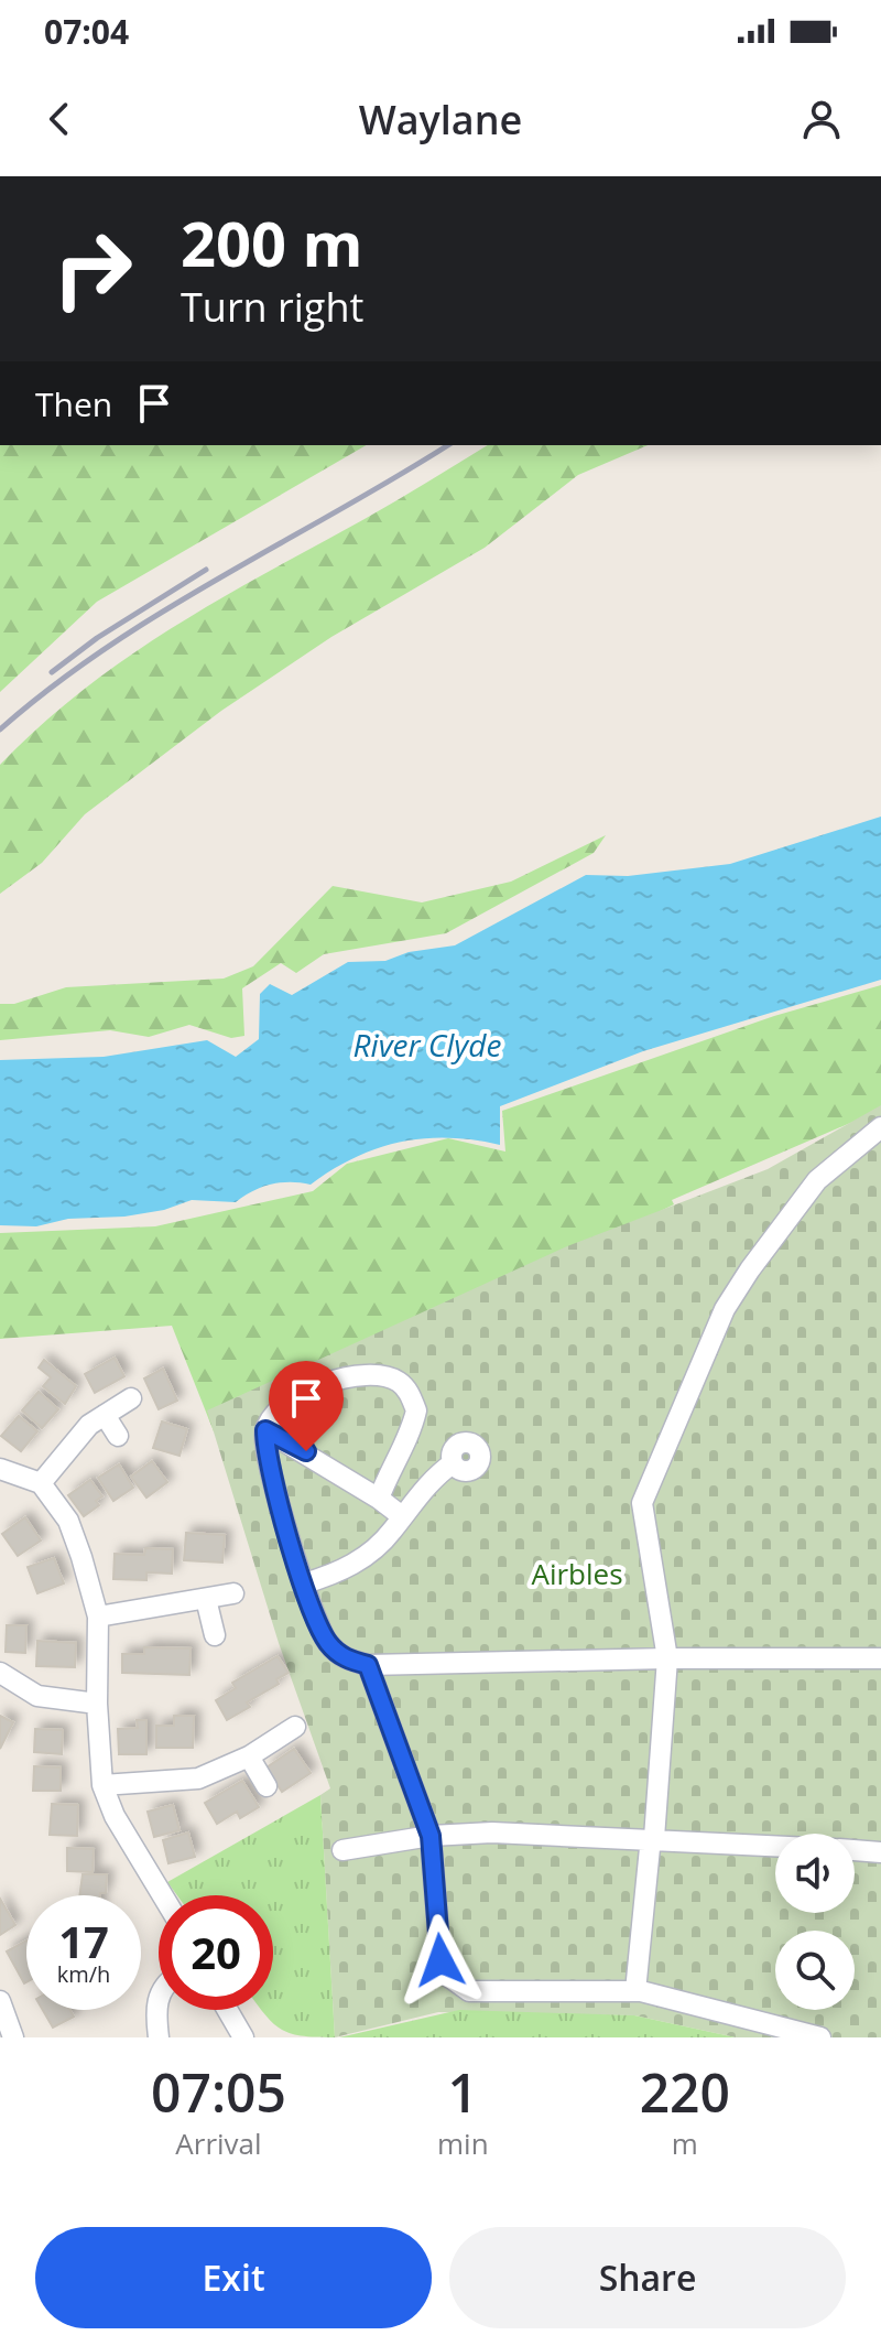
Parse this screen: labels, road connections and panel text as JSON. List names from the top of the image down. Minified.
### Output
{"water":["River Clyde"],"parks":["Airbles"],"page":{"status":"07:04","header":"Waylane","turn":["200 m","Turn right"],"then":"Then","speed":"17 km/h","limit":"20","eta":["07:05","Arrival","1","min","220","m"],"buttons":["Exit","Share"]}}
